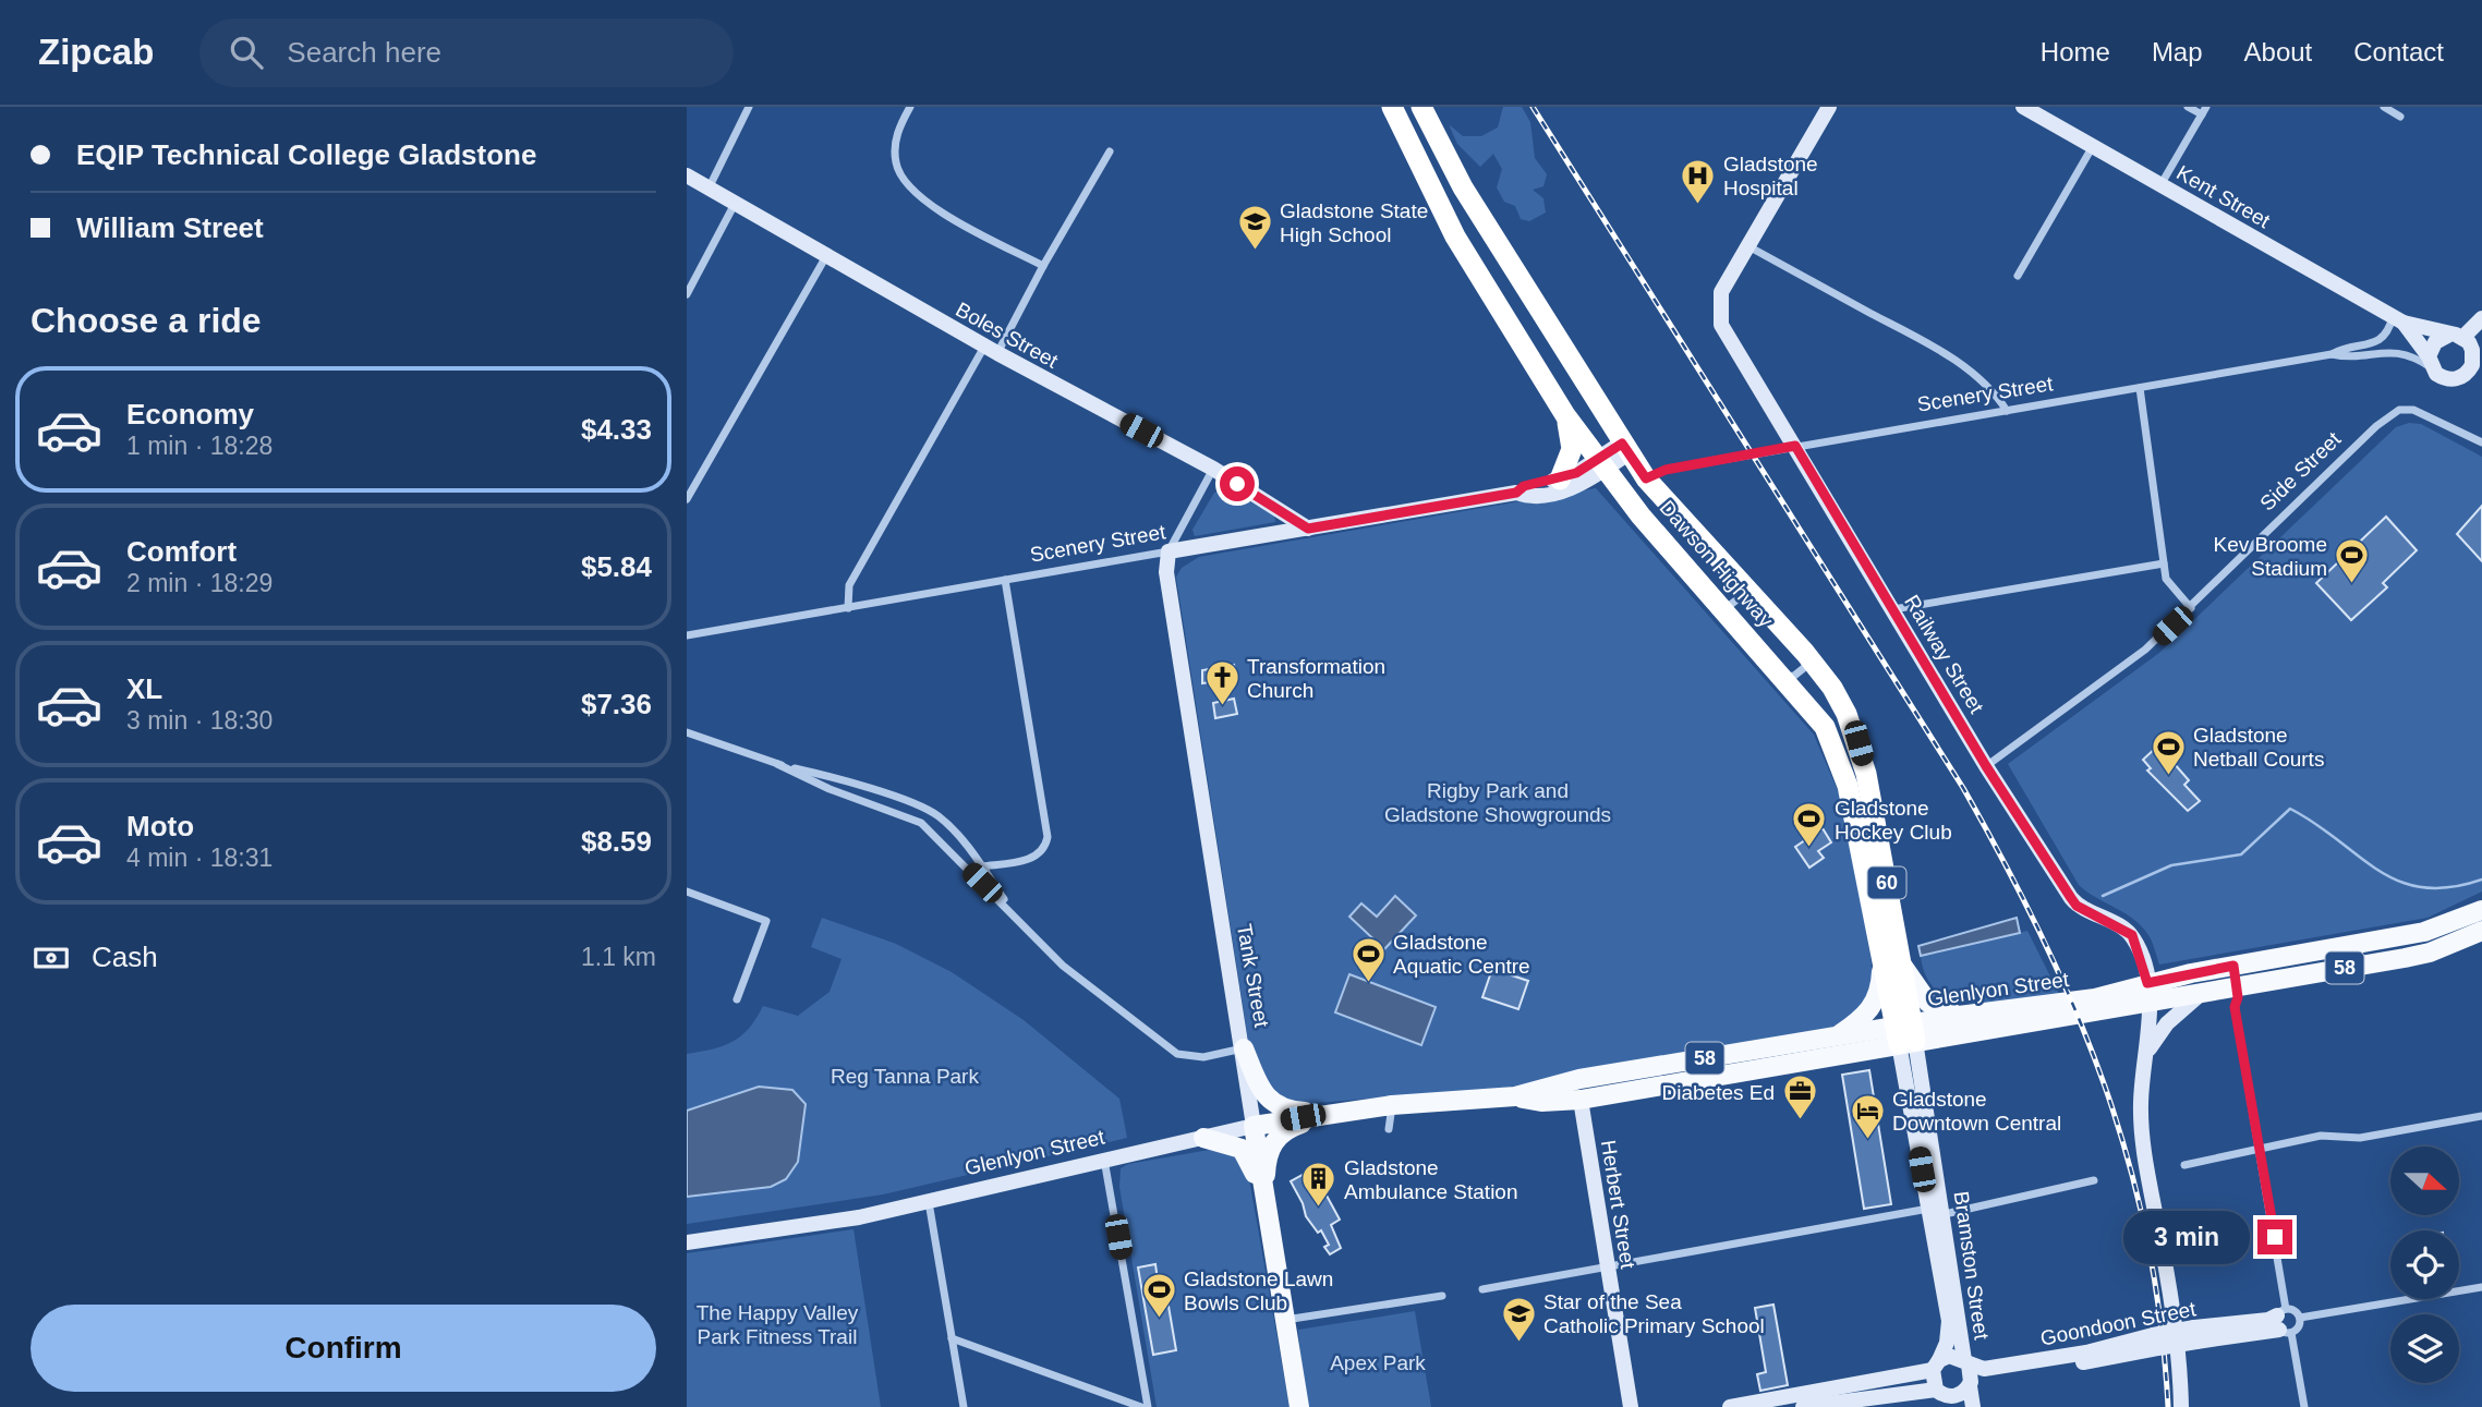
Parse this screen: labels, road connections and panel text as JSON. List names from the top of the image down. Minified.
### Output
{"streets":{"highway":["Dawson Highway","60"],"main road":["58","Tank Street","Glenlyon Street"],"street":["Kent Street","Boles Street","Scenery Street","Side Street","Railway Street","Herbert Street","Bramston Street","Goondoon Street"]},"crossings":[["Kent Street","Scenery Street"],["Boles Street","Scenery Street"],["Scenery Street","Dawson Highway"],["Scenery Street","Railway Street"],["Scenery Street","Tank Street"],["Side Street","Railway Street"],["Dawson Highway","60"],["Dawson Highway","Glenlyon Street"],["Dawson Highway","Bramston Street"],["Railway Street","Glenlyon Street"],["60","Glenlyon Street"],["Tank Street","Glenlyon Street"],["Glenlyon Street","Herbert Street"],["Glenlyon Street","Bramston Street"],["Bramston Street","Goondoon Street"]],"parks":["Rigby Park and Gladstone Showgrounds","Reg Tanna Park","The Happy Valley Park Fitness Trail","Apex Park"],"places":{"hospital":["Gladstone Hospital"],"school or university":["Gladstone State High School","Star of the Sea Catholic Primary School"],"sports":["Kev Broome Stadium","Gladstone Netball Courts","Gladstone Hockey Club","Gladstone Aquatic Centre","Gladstone Lawn Bowls Club"],"church":["Transformation Church"],"office":["Diabetes Ed"],"hotel":["Gladstone Downtown Central"],"building":["Gladstone Ambulance Station"]},"north":"right","page":{"header":"Zipcab","search":"Search here","nav":["Home","Map","About","Contact"],"banner":["EQIP Technical College Gladstone","William Street"],"heading":"Choose a ride","list":[{"name":"Economy","note":"1 min · 18:28","value":"$4.33"},{"name":"Comfort","note":"2 min · 18:29","value":"$5.84"},{"name":"XL","note":"3 min · 18:30","value":"$7.36"},{"name":"Moto","note":"4 min · 18:31","value":"$8.59"}],"pay":["Cash","1.1 km"],"bubble":"3 min","buttons":"Confirm"}}
